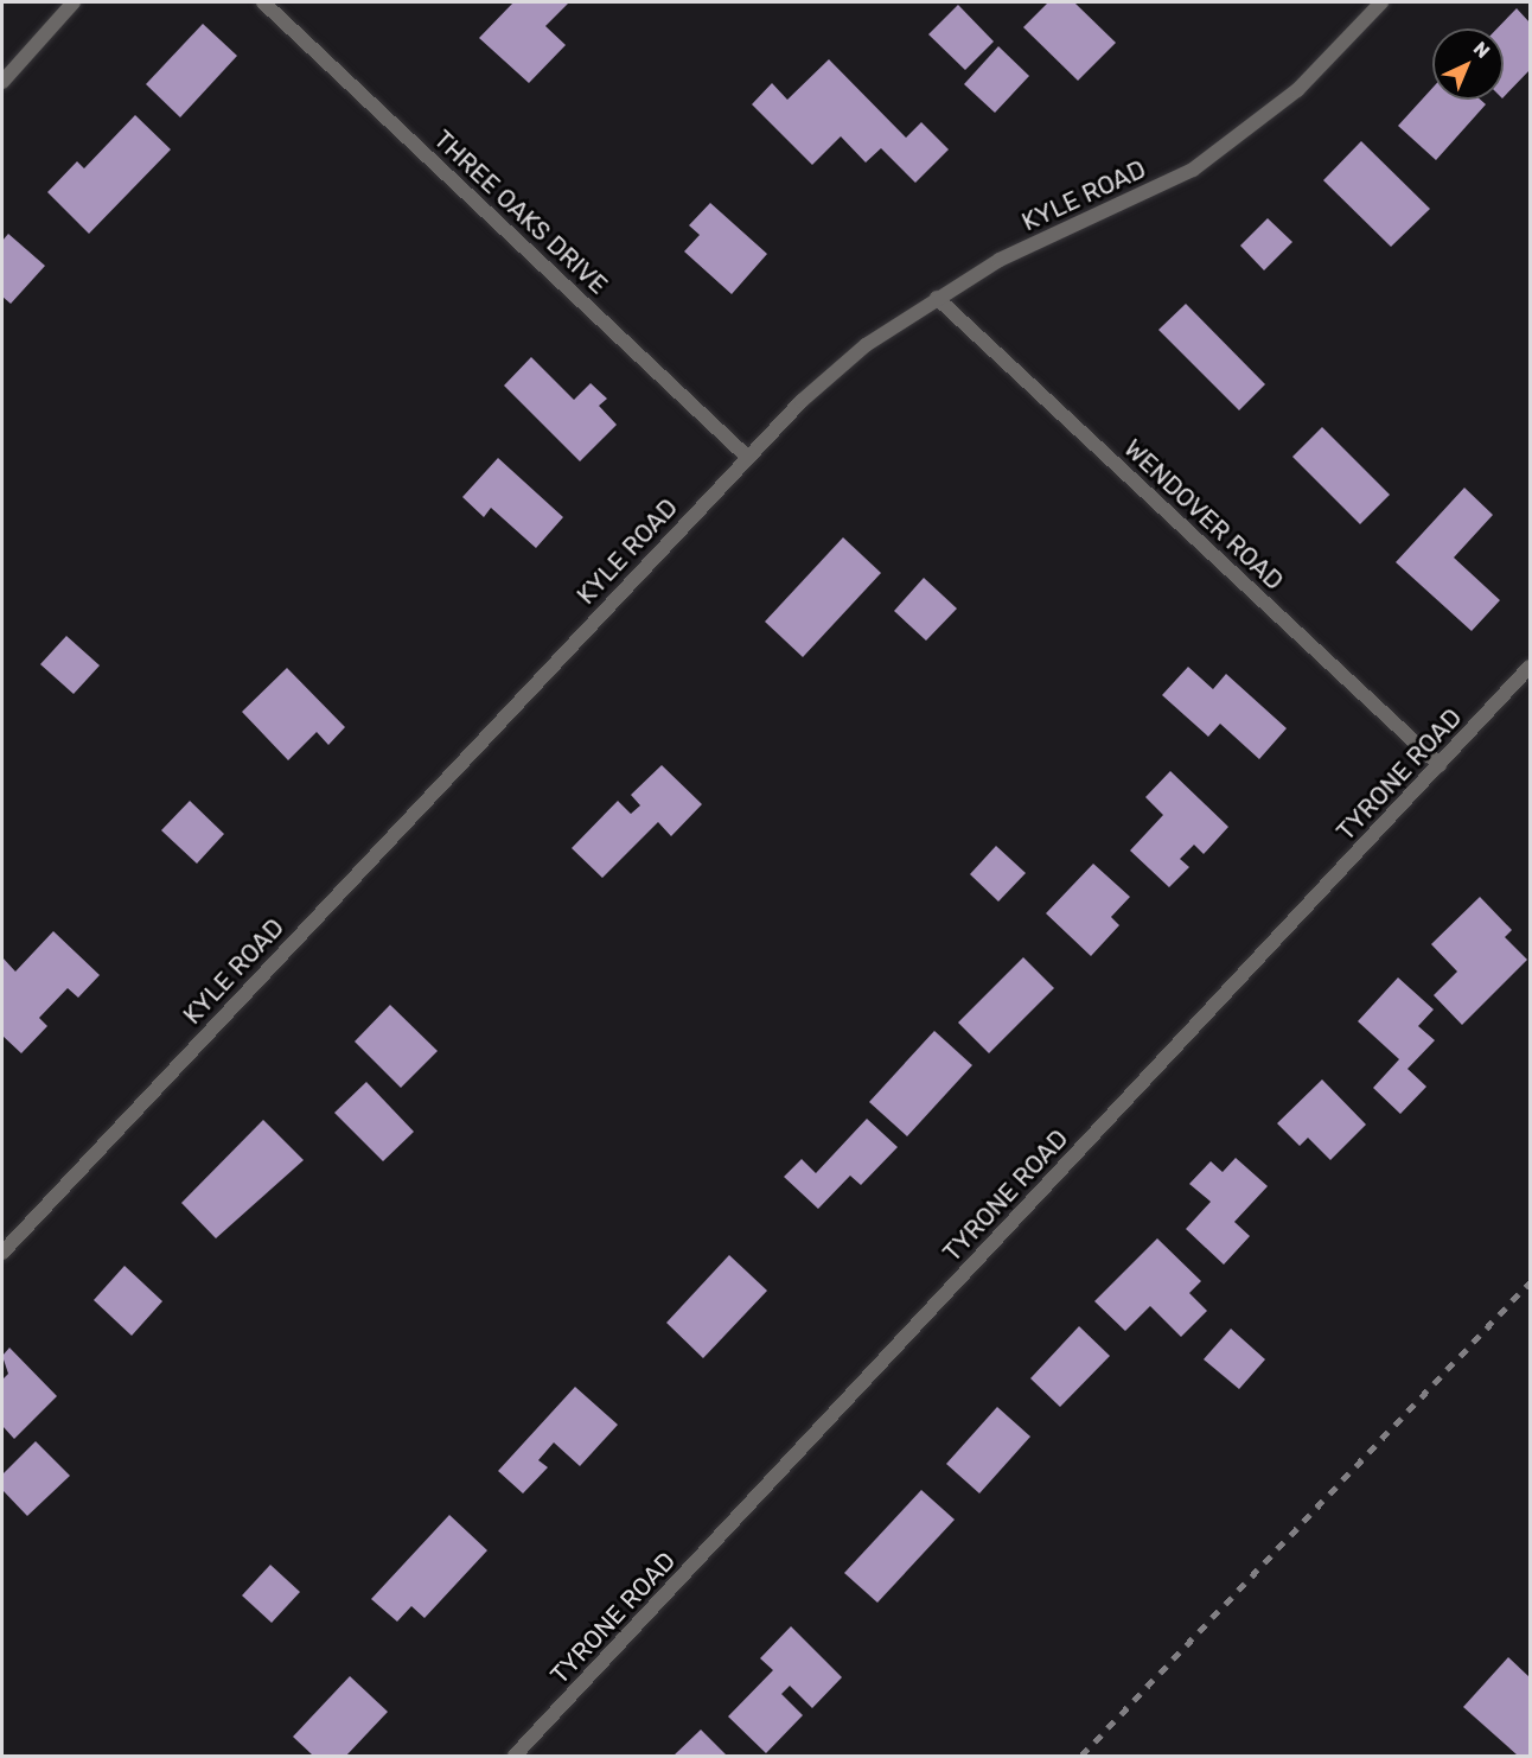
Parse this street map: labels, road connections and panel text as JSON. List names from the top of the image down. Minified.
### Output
{"streets":{"street":["KYLE ROAD","THREE OAKS DRIVE","WENDOVER ROAD","TYRONE ROAD"]},"crossings":[["KYLE ROAD","THREE OAKS DRIVE"],["KYLE ROAD","WENDOVER ROAD"],["WENDOVER ROAD","TYRONE ROAD"]],"north":"top right"}
